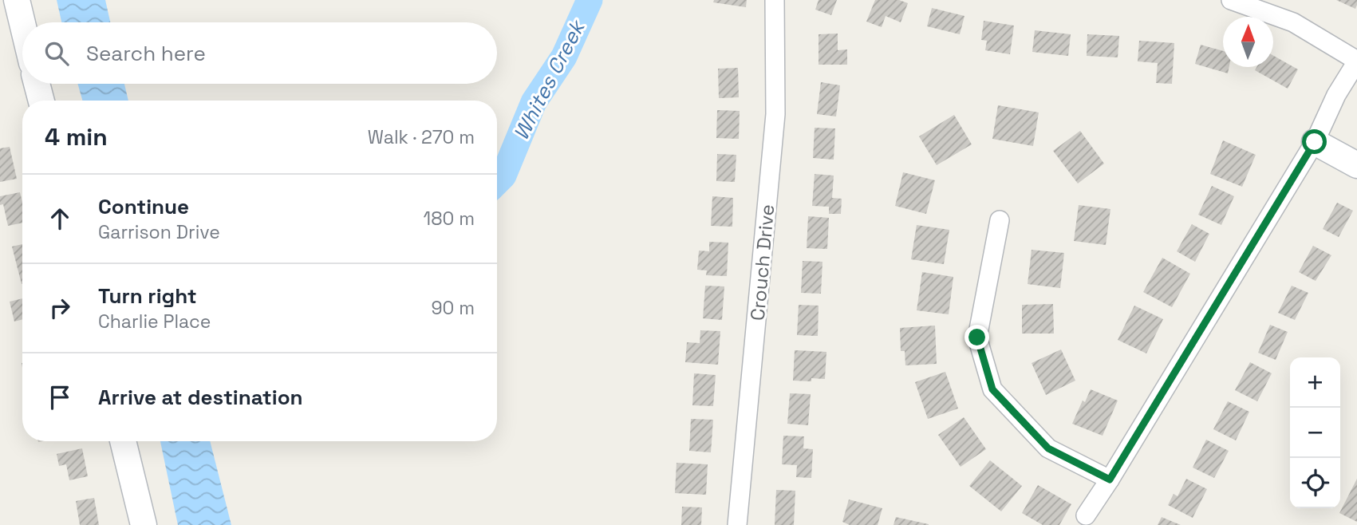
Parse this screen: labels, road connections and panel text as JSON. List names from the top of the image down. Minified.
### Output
{"streets":{"street":["Crouch Drive"]},"water":["Whites Creek"],"north":"top","page":{"search":"Search here","heading":["4 min","Walk · 270 m"],"list":[["Continue","Garrison Drive","180 m"],["Turn right","Charlie Place","90 m"],"Arrive at destination"],"map_buttons":["+","−"]}}
